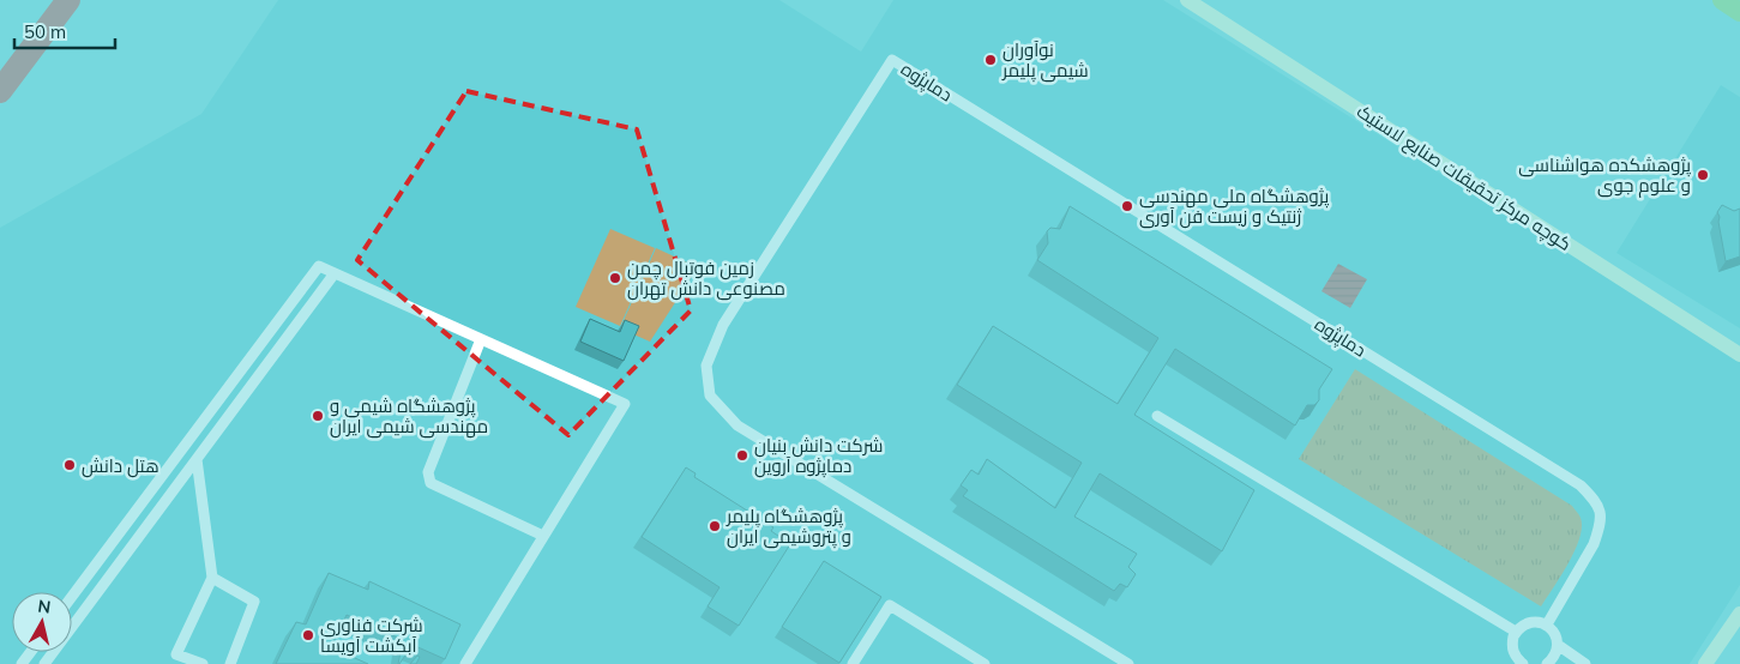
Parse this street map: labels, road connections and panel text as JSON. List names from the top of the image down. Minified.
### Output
{"streets":{"street":["دماپژوه","کوچه مرکز تحقیقات صنایع لاستیک"]},"places":["نوآوران شیمی پلیمر","پژوهشکده هواشناسی و علوم جوی","پژوهشگاه ملی مهندسی ژنتیک و زیست فن آوری","زمین فوتبال چمن مصنوعی دانش تهران","پژوهشگاه شیمی و مهندسی شیمی ایران","شرکت دانش بنیان دماپژوه آروین","هتل دانش","پژوهشگاه پلیمر و پتروشیمی ایران","شرکت فناوری آبکشت آویسا"],"scale_bar":"50 m","north":"top"}
